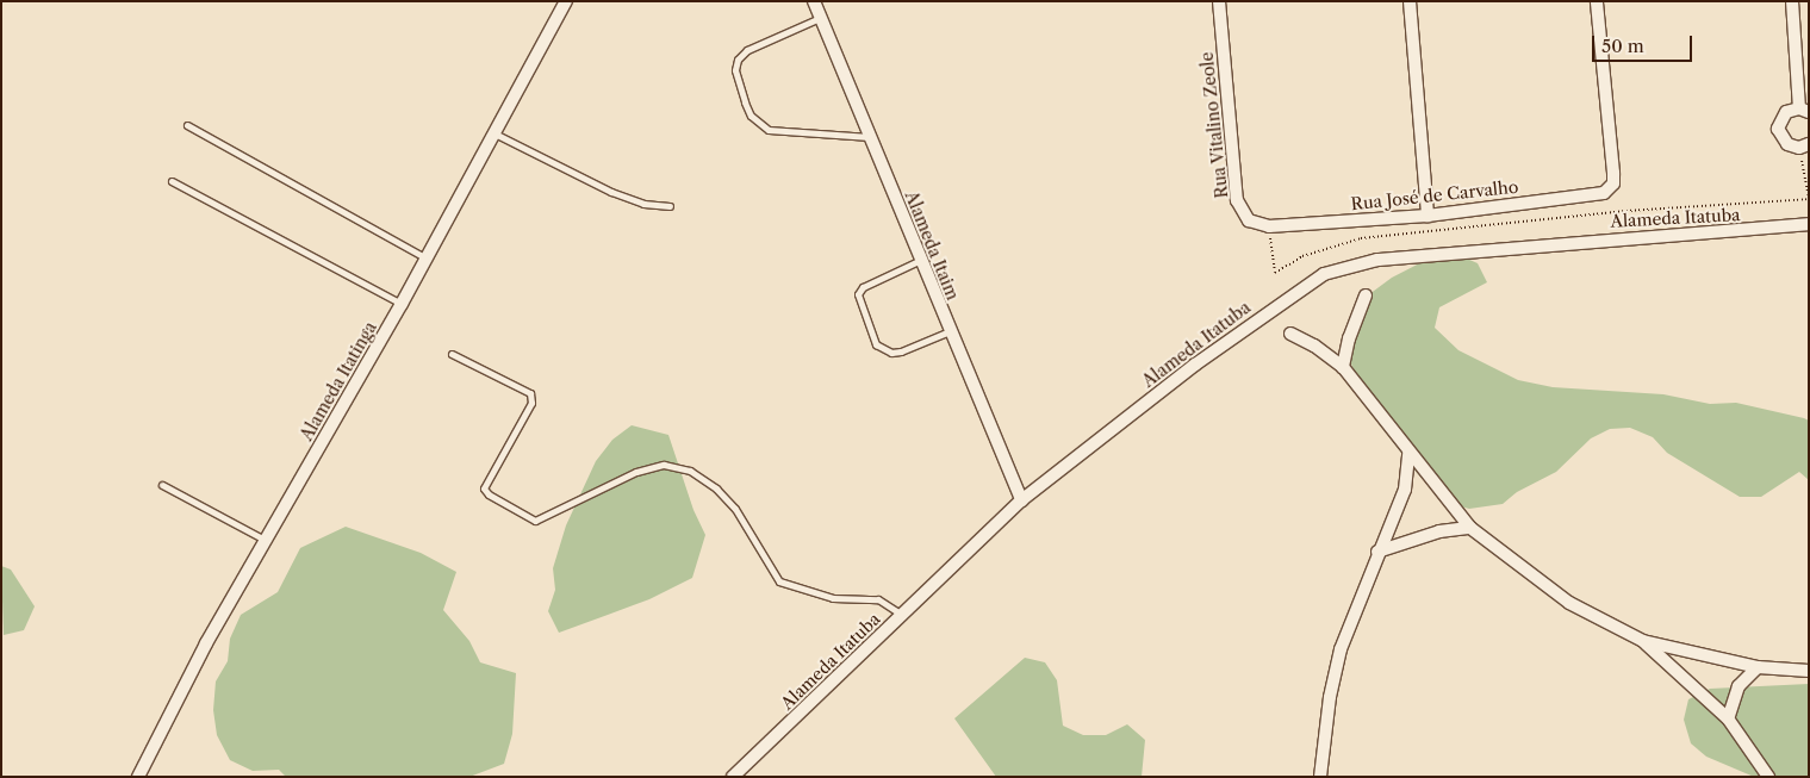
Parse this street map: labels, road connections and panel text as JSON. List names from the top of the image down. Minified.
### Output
{"streets":{"street":["Rua Vitalino Zeole","Rua José de Carvalho","Alameda Itatuba","Alameda Itaim","Alameda Itatinga"]},"crossings":[["Rua Vitalino Zeole","Rua José de Carvalho"],["Alameda Itatuba","Alameda Itaim"]],"scale_bar":"50 m"}
